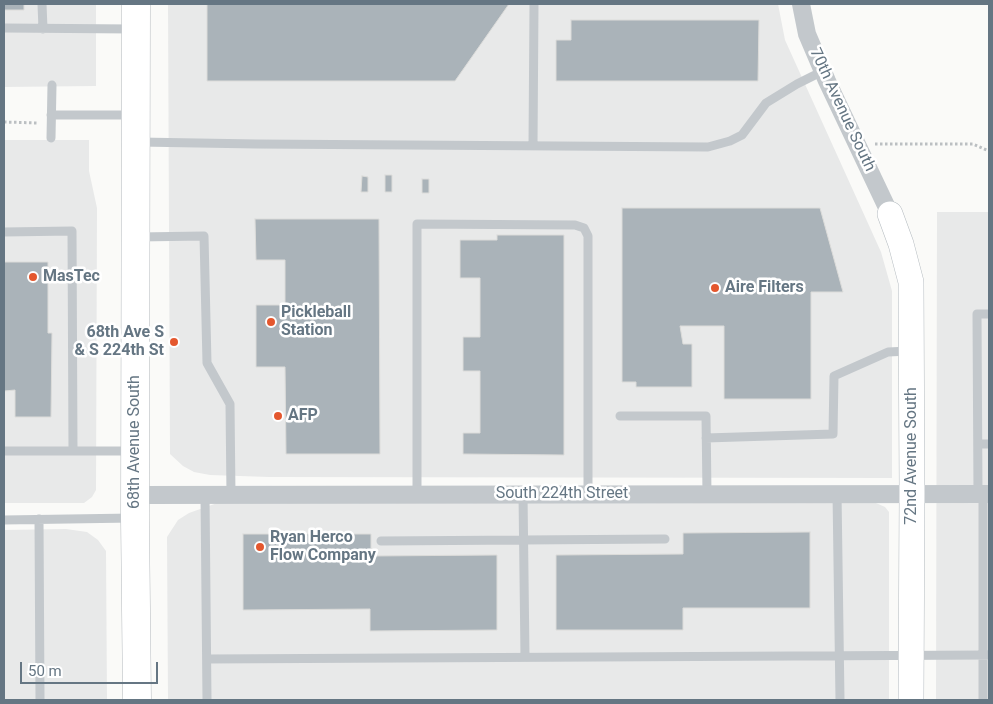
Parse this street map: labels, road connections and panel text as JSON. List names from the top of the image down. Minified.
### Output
{"streets":{"main road":["68th Avenue South"],"street":["70th Avenue South","72nd Avenue South","South 224th Street"]},"crossings":[["70th Avenue South","72nd Avenue South"],["68th Avenue South","South 224th Street"],["72nd Avenue South","South 224th Street"]],"places":["MasTec","Aire Filters","Pickleball Station","68th Ave S & S 224th St","AFP","Ryan Herco Flow Company"],"scale_bar":"50 m"}
